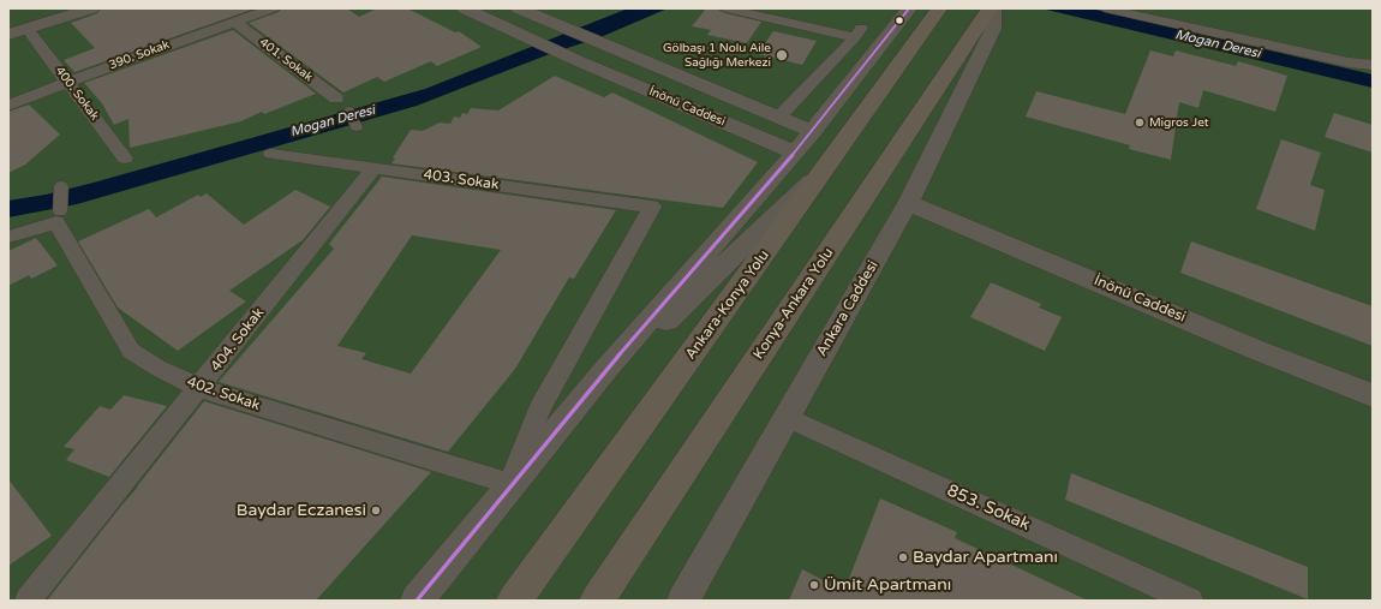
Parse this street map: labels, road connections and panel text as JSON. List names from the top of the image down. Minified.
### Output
{"streets":{"highway":["Konya-Ankara Yolu","Ankara-Konya Yolu"],"street":["390. Sokak","401. Sokak","400. Sokak","İnönü Caddesi","403. Sokak","Ankara Caddesi","404. Sokak","402. Sokak","853. Sokak"]},"crossings":[["390. Sokak","401. Sokak"],["390. Sokak","400. Sokak"],["İnönü Caddesi","Ankara Caddesi"],["403. Sokak","404. Sokak"],["403. Sokak","402. Sokak"],["Konya-Ankara Yolu","Ankara Caddesi"],["Ankara Caddesi","853. Sokak"],["404. Sokak","402. Sokak"]],"water":["Mogan Deresi"],"places":["Gölbaşı 1 Nolu Aile Sağlığı Merkezi","Migros Jet","Baydar Eczanesi","Baydar Apartmanı","Ümit Apartmanı"]}
